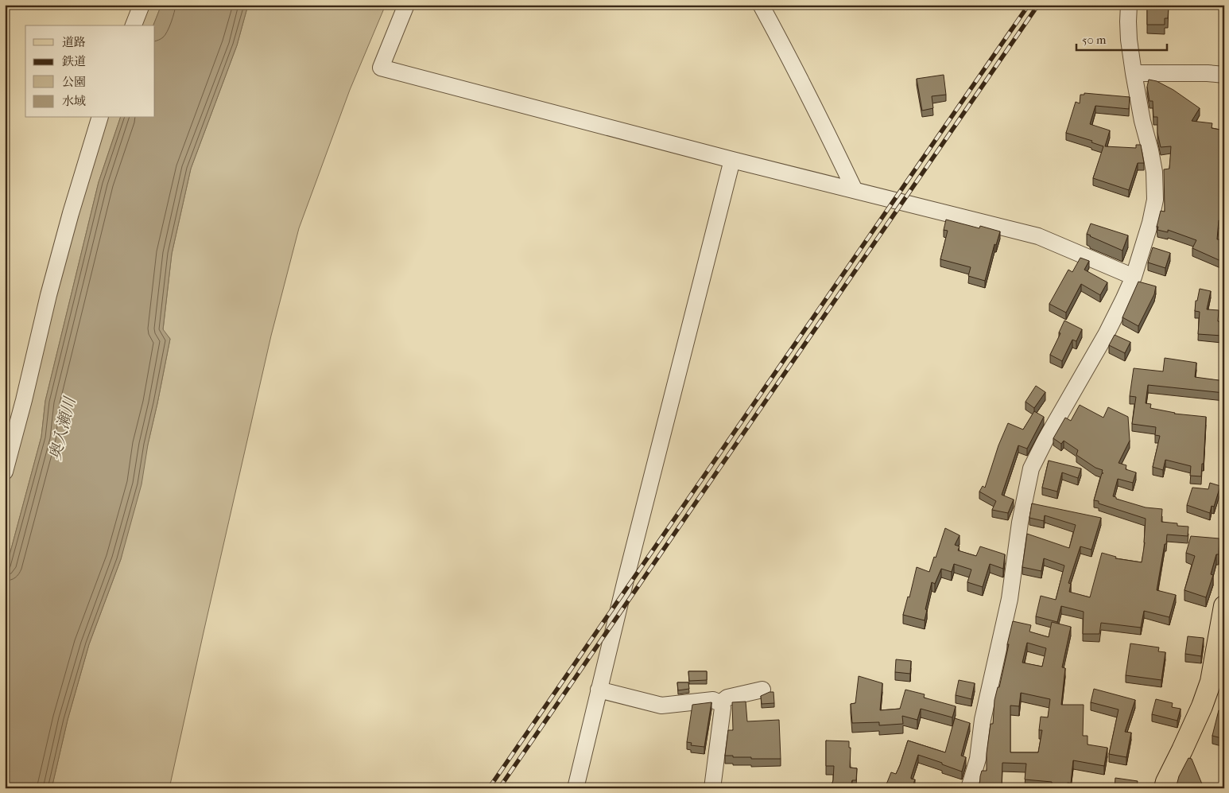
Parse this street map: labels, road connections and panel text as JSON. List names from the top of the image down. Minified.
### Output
{"water":["奥入瀬川"],"legend":["道路","鉄道","公園","水域"],"scale_bar":"50 m"}
